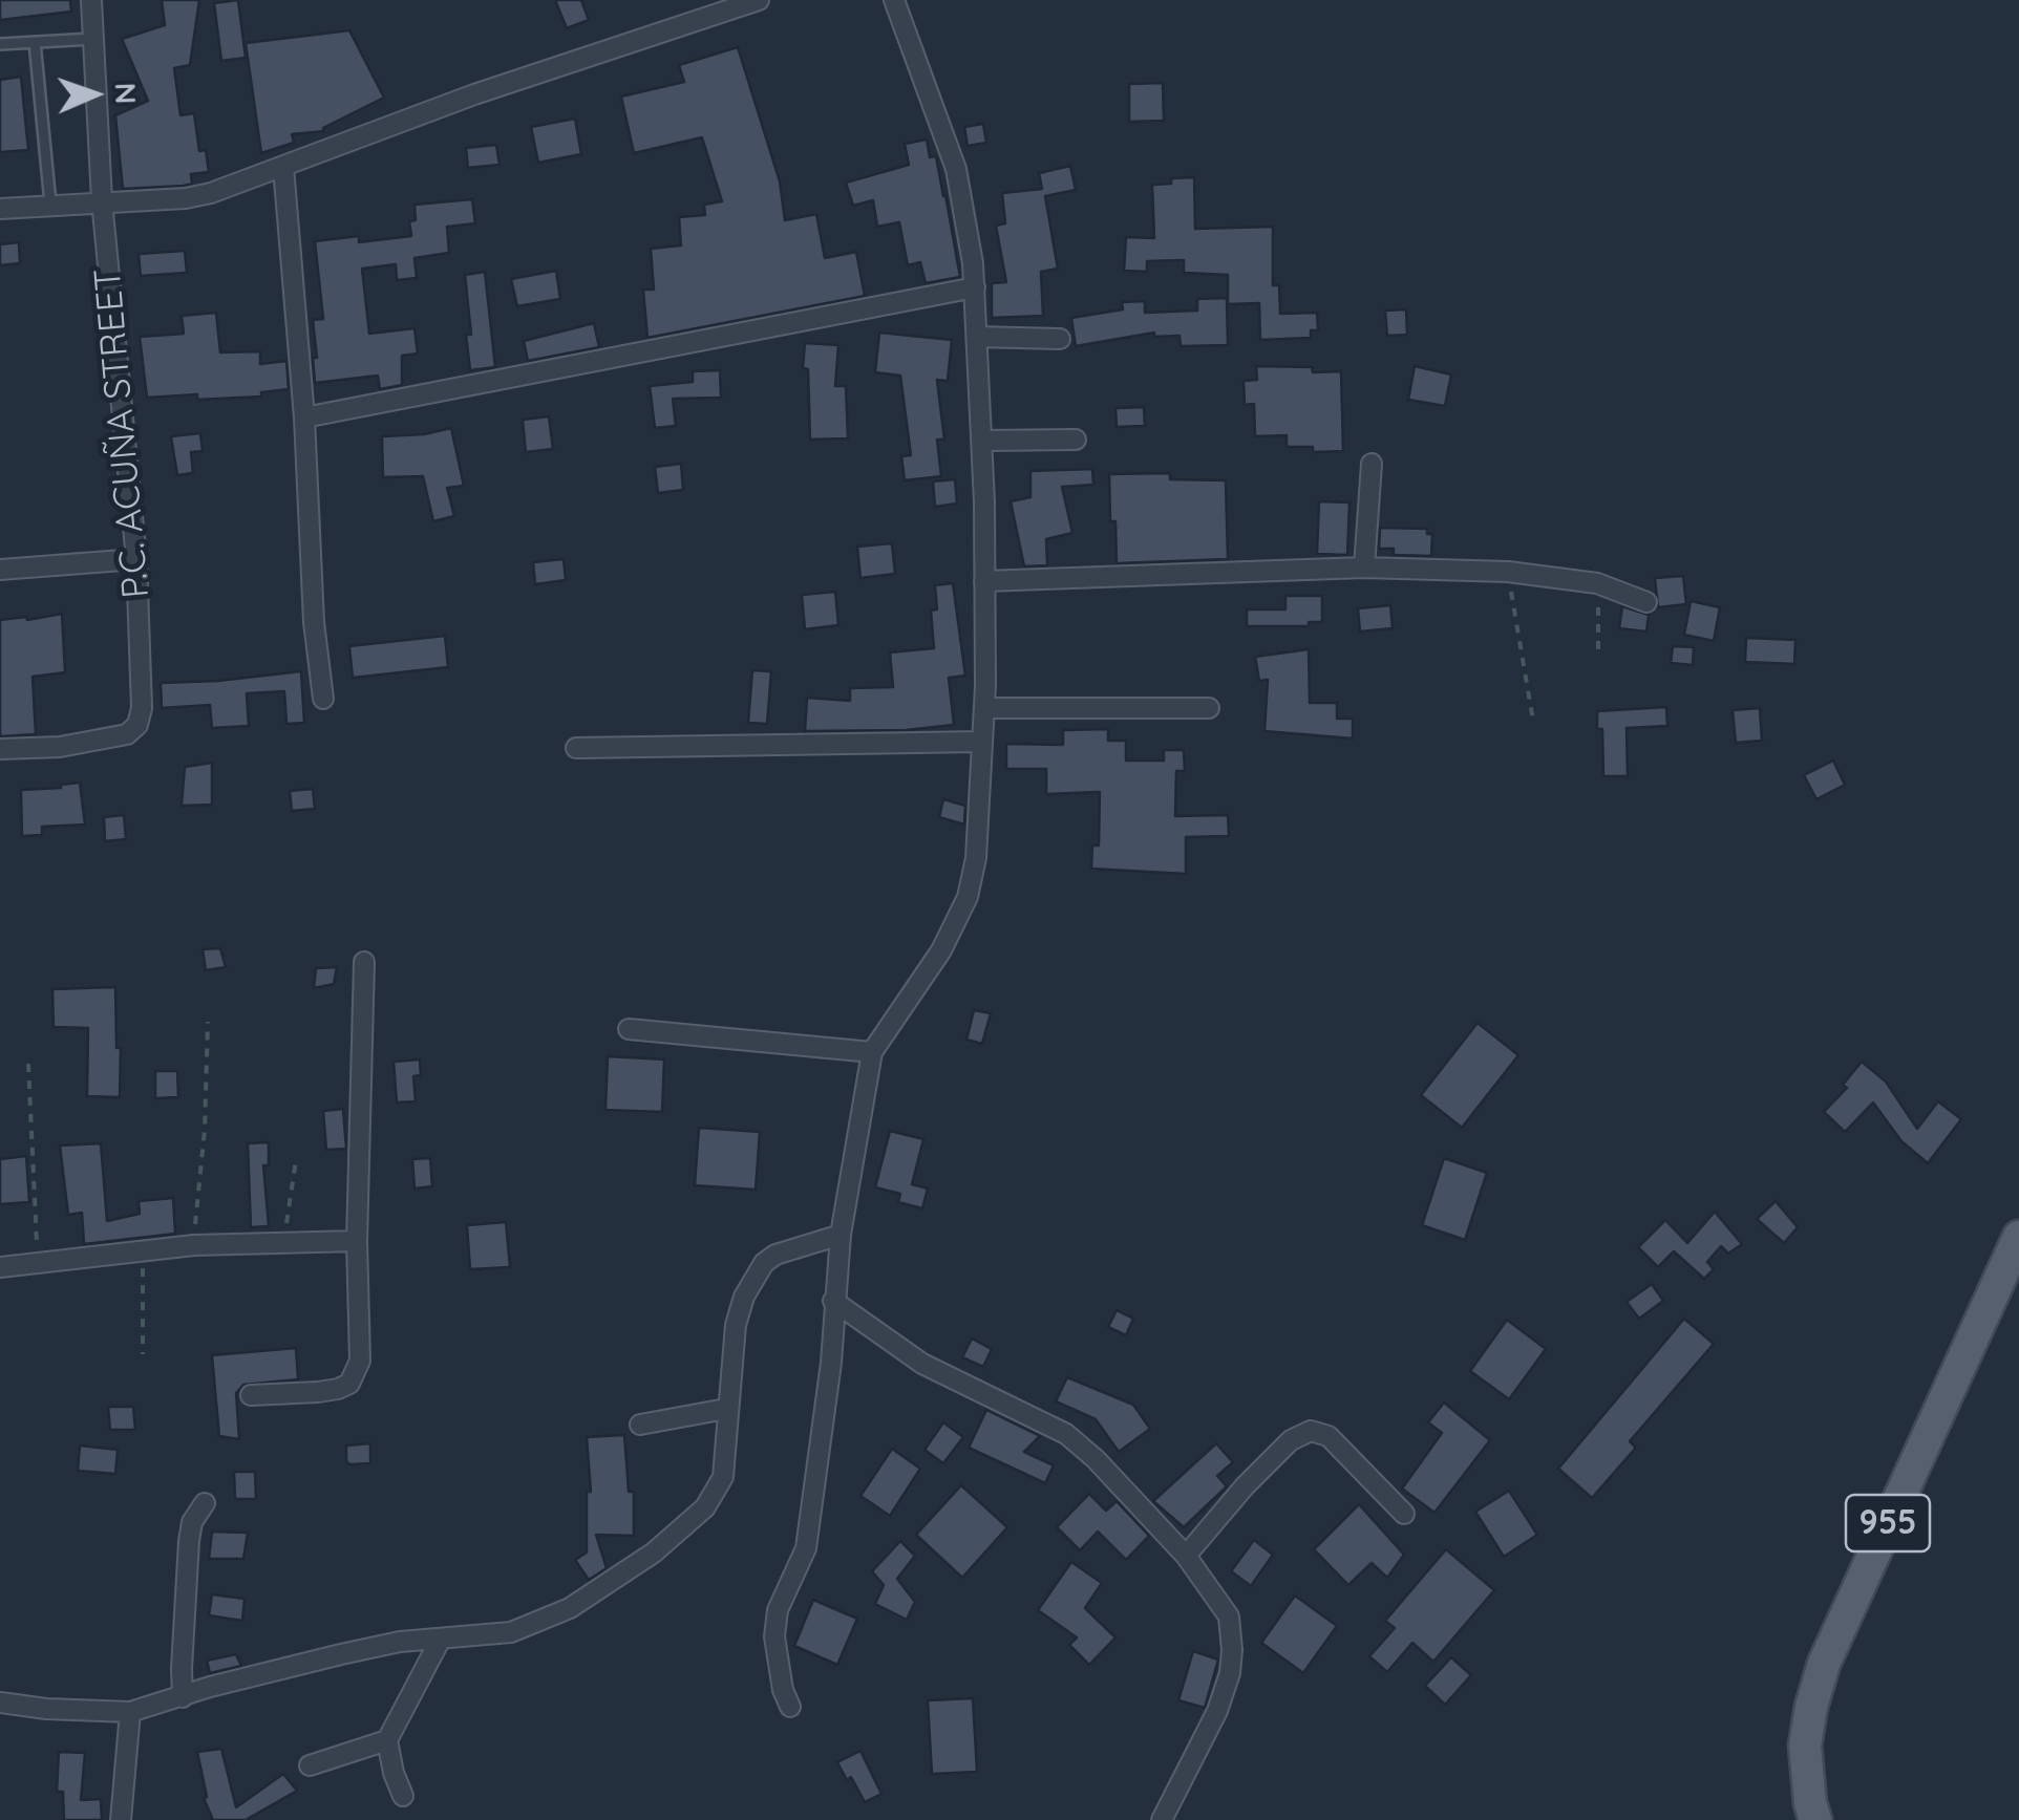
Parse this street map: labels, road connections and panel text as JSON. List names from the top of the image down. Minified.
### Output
{"streets":{"main road":["955"],"street":["P.C. ACUÑA STREET"]},"north":"right"}
